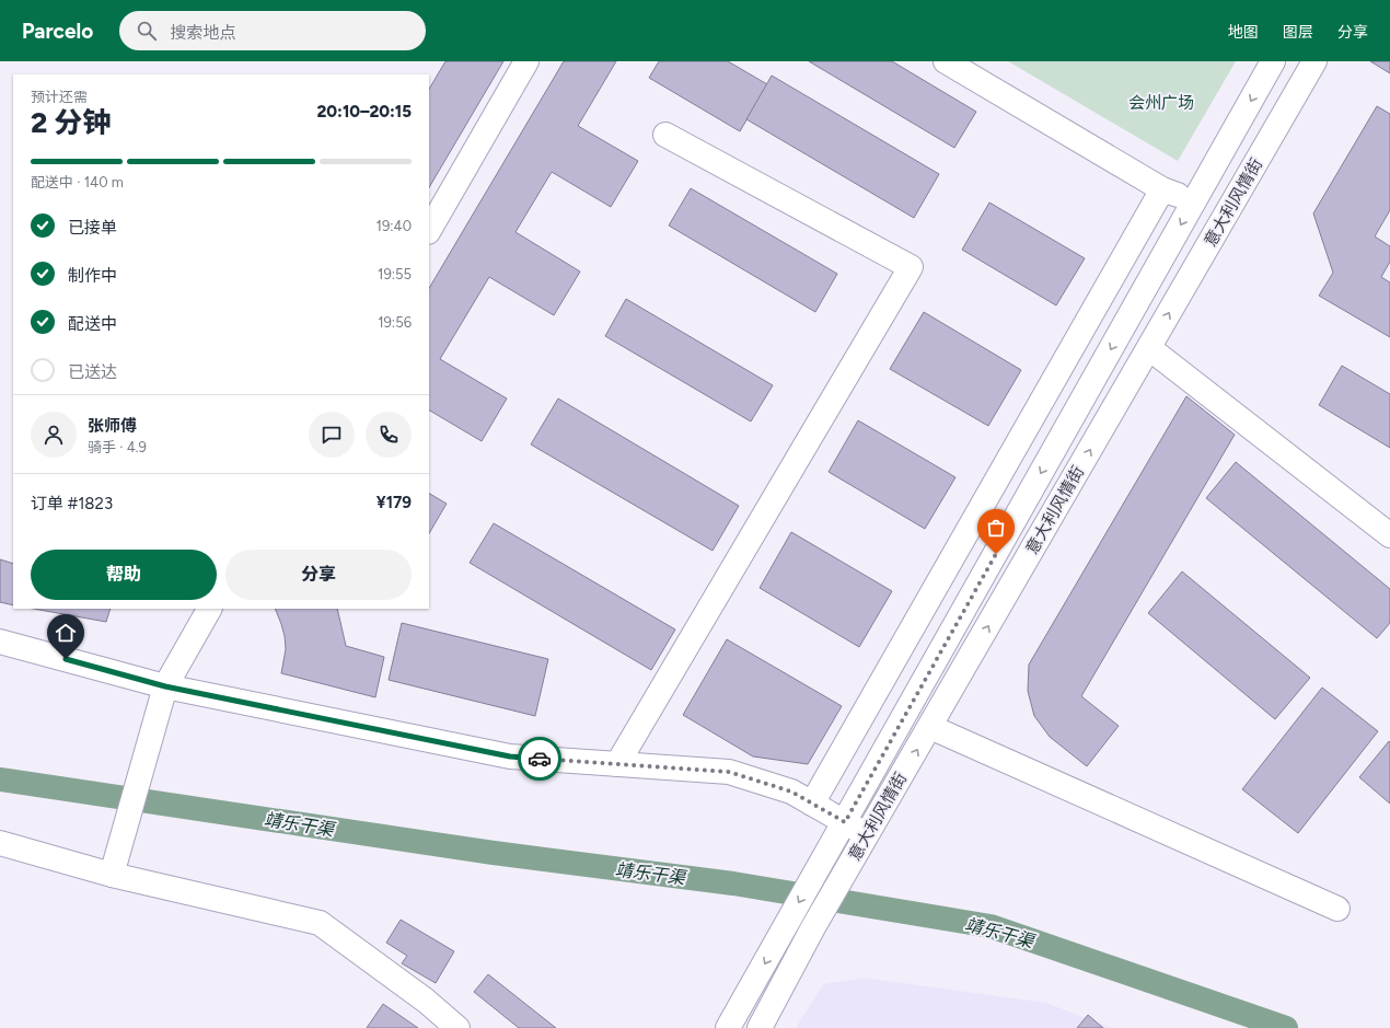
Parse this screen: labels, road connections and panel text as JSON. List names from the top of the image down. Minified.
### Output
{"streets":{"street":["意大利风情街"]},"water":["靖乐干渠"],"parks":["会州广场"],"page":{"header":"Parcelo","search":"搜索地点","nav":["地图","图层","分享"],"heading":["2 分钟","预计还需","20:10–20:15"],"panel":["张师傅","骑手 · 4.9","订单 #1823","¥179"],"bar":"配送中 · 140 m","list":[["已接单","19:40"],["制作中","19:55"],["配送中","19:56"],"已送达"],"buttons":["帮助","分享"]}}
